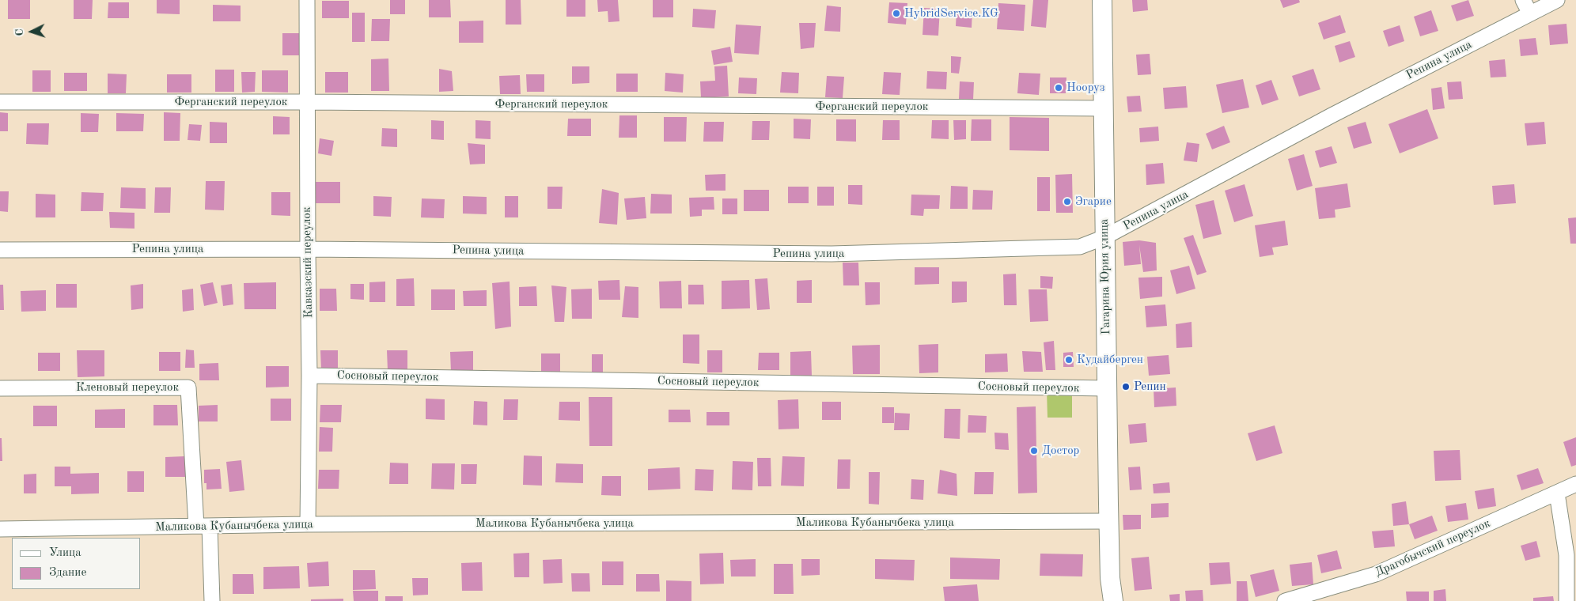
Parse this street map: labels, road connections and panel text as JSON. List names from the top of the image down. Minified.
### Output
{"streets":{"main road":["Гагарина Юрия улица"],"street":["Репина улица","Ферганский переулок","Кавказский переулок","Сосновый переулок","Кленовый переулок","Маликова Кубанычбека улица","Драгобычский переулок"]},"crossings":[["Репина улица","Кавказский переулок"],["Репина улица","Гагарина Юрия улица"],["Ферганский переулок","Кавказский переулок"],["Ферганский переулок","Гагарина Юрия улица"],["Кавказский переулок","Сосновый переулок"],["Кавказский переулок","Маликова Кубанычбека улица"],["Гагарина Юрия улица","Сосновый переулок"],["Гагарина Юрия улица","Маликова Кубанычбека улица"],["Кленовый переулок","Маликова Кубанычбека улица"]],"places":["HybridService.KG","Нооруз","Эгарие","Кудайберген","Репин","Достор"],"legend":["Улица","Здание"],"north":"left"}
